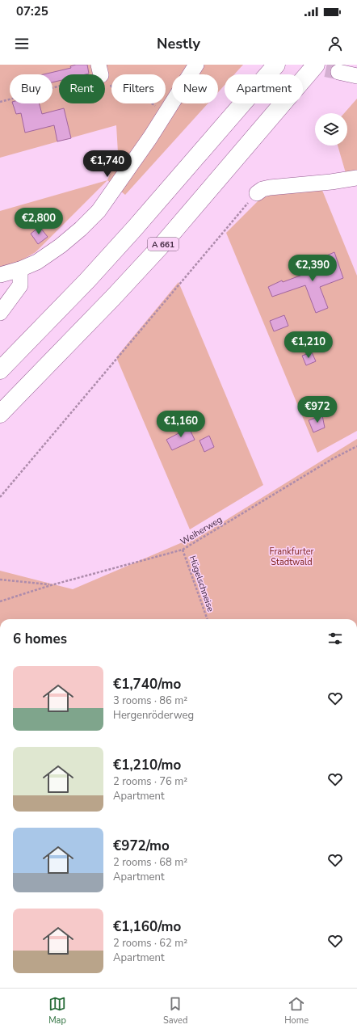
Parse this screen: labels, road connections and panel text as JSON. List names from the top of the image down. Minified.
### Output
{"streets":{"highway":["A 661"],"path":["Weiherweg","Hügelschneise"]},"crossings":[["Weiherweg","Hügelschneise"]],"parks":["Frankfurter Stadtwald"],"page":{"status":"07:25","header":"Nestly","chip":["Buy","Rent","Filters","New","Apartment"],"price":["€1,740","€2,800","€2,390","€1,210","€972","€1,160"],"heading":"6 homes","list":[{"name":"€1,740/mo","note":"3 rooms · 86 m² · Hergenröderweg"},{"name":"€1,210/mo","note":"2 rooms · 76 m² · Apartment"},{"name":"€972/mo","note":"2 rooms · 68 m² · Apartment"},{"name":"€1,160/mo","note":"2 rooms · 62 m² · Apartment"}],"tabs":["Map","Saved","Home"]}}
